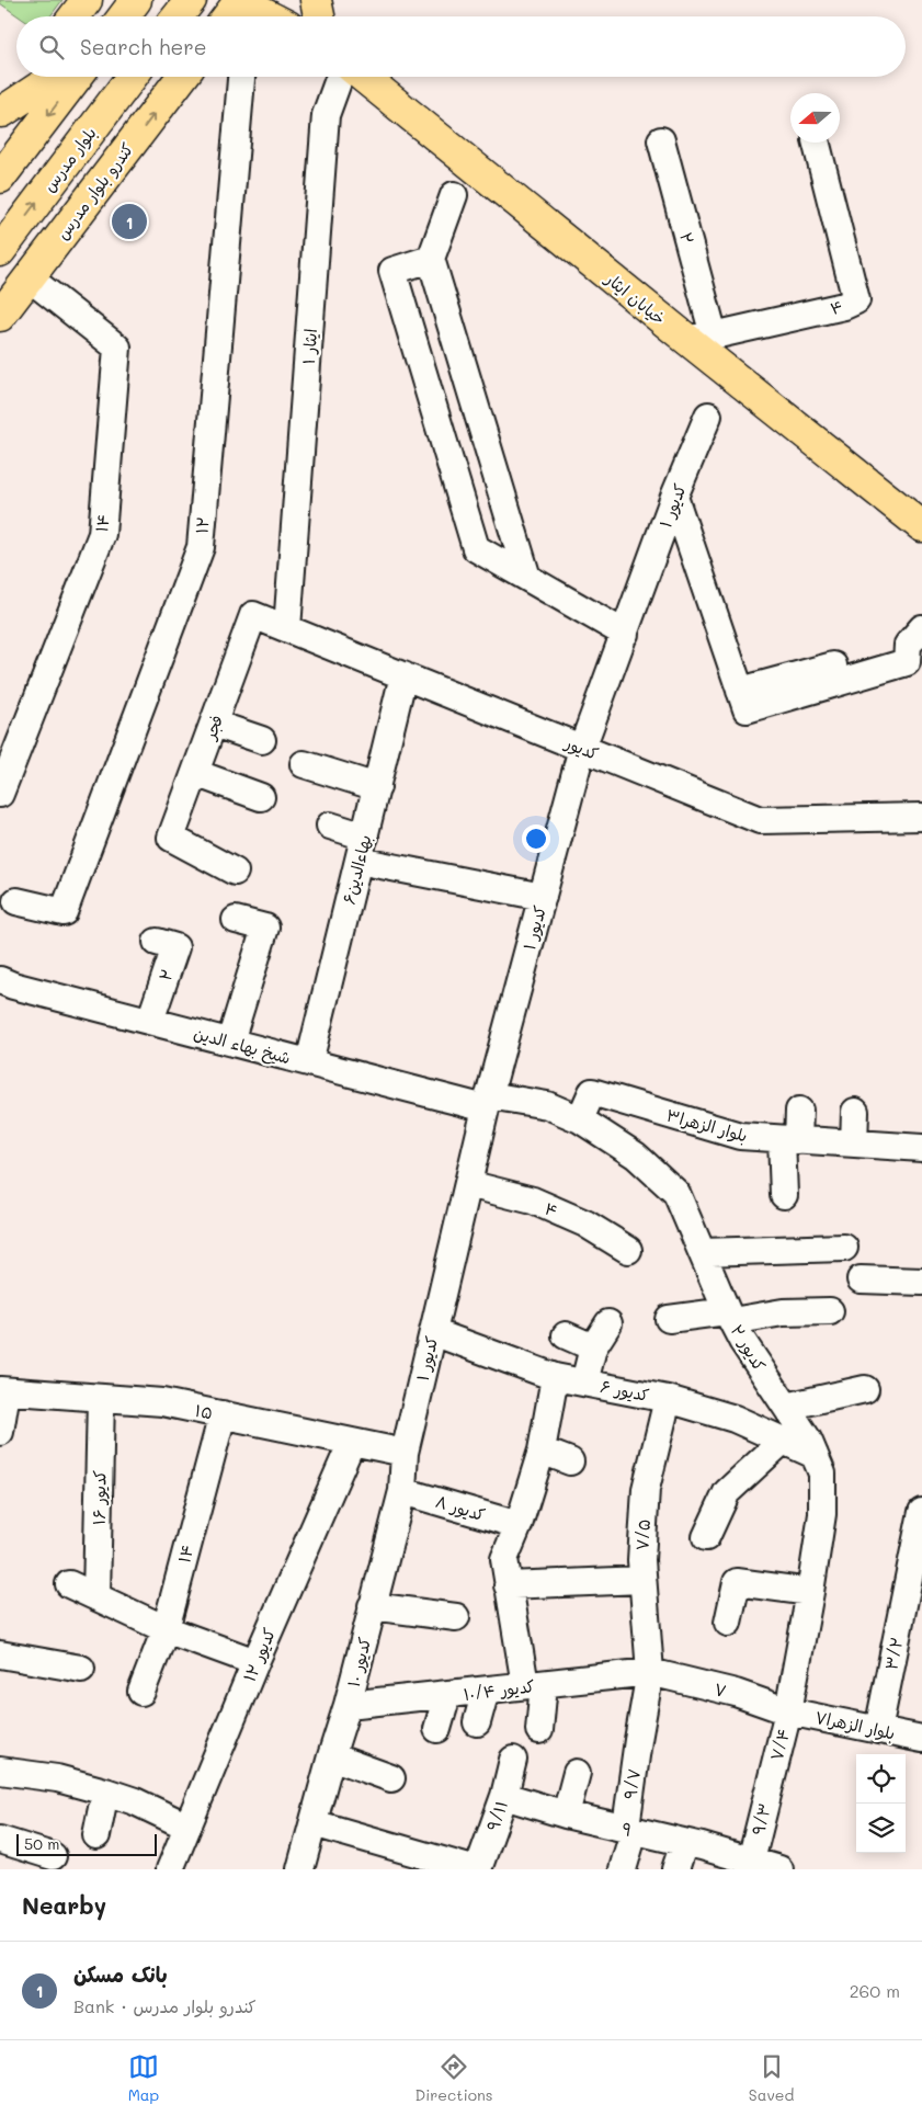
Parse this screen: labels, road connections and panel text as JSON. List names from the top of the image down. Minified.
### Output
{"streets":{"main road":["بلوار مدرس","کندرو بلوار مدرس","خیابان ایثار"],"street":["۲","۴","ایثار ۱","کدیور ۱","۱۴","۱۲","فجر","کدیور","۶بهاءالدين","شیخ بهاء الدین","بلوار الزهرا۳","۲ کدیور","کدیور ۶","۱۵","کدیور ۱۶","کدیور ۸","۷/۵","۳/۲","کدیور ۱۲","کدیور ۱۰","کدیور ۱۰/۴","۷","بلوار الزهرا۷","۷/۴","۹/۷","۹/۱۱","۹/۳","۹"]},"crossings":[["کندرو بلوار مدرس","۱۴"],["۲","خیابان ایثار"],["۲","۴"],["۲","شیخ بهاء الدین"],["خیابان ایثار","۴"],["۴","کدیور ۱"],["ایثار ۱","کدیور"],["کدیور ۱","کدیور"],["کدیور ۱","شیخ بهاء الدین"],["کدیور ۱","۲ کدیور"],["کدیور ۱","کدیور ۶"],["کدیور ۱","۱۵"],["کدیور ۱","کدیور ۱۰"],["۱۴","۱۵"],["فجر","کدیور"],["کدیور","۶بهاءالدين"],["۶بهاءالدين","شیخ بهاء الدین"],["شیخ بهاء الدین","۲ کدیور"],["بلوار الزهرا۳","۲ کدیور"],["۲ کدیور","کدیور ۶"],["۲ کدیور","۷"],["۲ کدیور","بلوار الزهرا۷"],["۲ کدیور","۷/۴"],["کدیور ۶","۷/۵"],["۱۵","کدیور ۱۶"],["۱۵","کدیور ۱۲"],["۱۵","کدیور ۱۰"],["کدیور ۸","کدیور ۱۰"],["۷/۵","کدیور ۱۰/۴"],["۷/۵","۷"],["۷/۵","۹/۷"],["۳/۲","بلوار الزهرا۷"],["کدیور ۱۰","کدیور ۱۰/۴"],["کدیور ۱۰/۴","۷"],["کدیور ۱۰/۴","۹/۷"],["۷","بلوار الزهرا۷"],["۷","۷/۴"],["۷","۹/۷"],["بلوار الزهرا۷","۷/۴"],["۷/۴","۹/۳"],["۹/۷","۹"],["۹/۱۱","۹"],["۹/۳","۹"]],"scale_bar":"50 m","north":"left","page":{"search":"Search here","pins":"1","scale":"50 m","heading":"Nearby","list":[{"mark":"1","name":"بانک مسکن","note":"Bank · کندرو بلوار مدرس","value":"260 m"}],"nav":["Map","Directions","Saved"]}}
